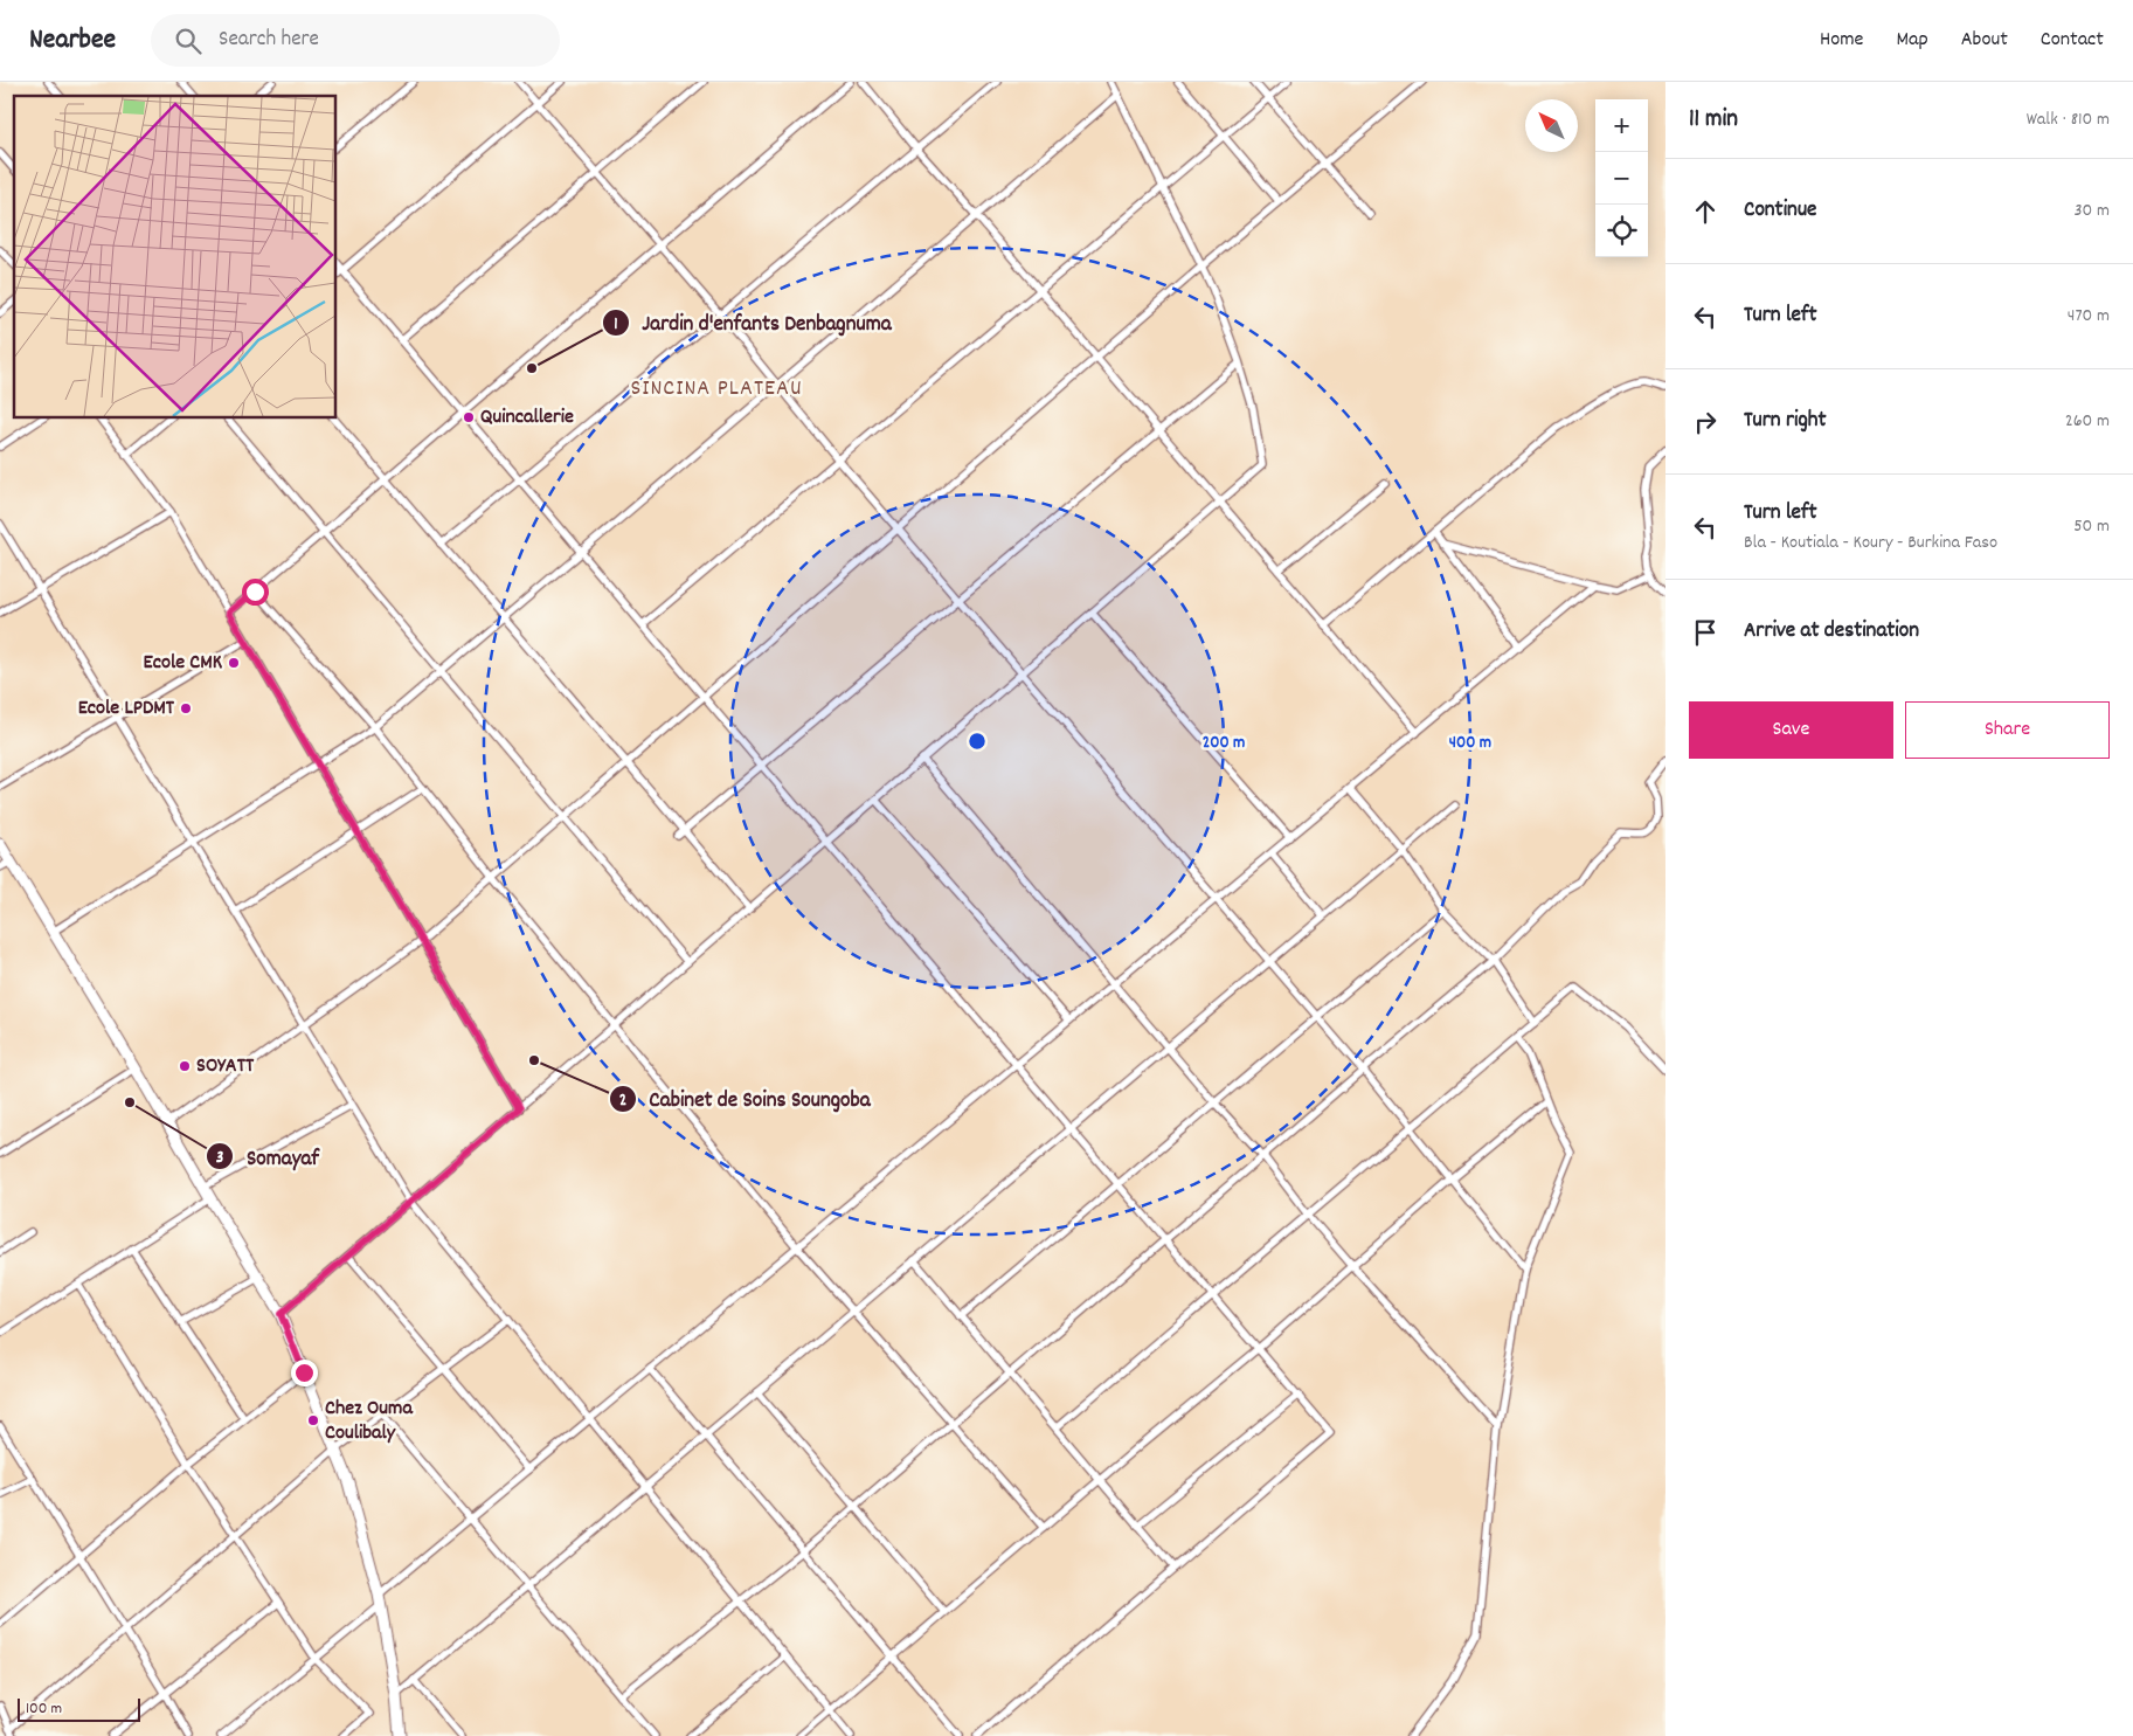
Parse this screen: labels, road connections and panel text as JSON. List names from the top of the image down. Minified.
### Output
{"districts":["SINCINA PLATEAU"],"places":["Jardin d'enfants Denbagnuma","Quincallerie","Ecole CMK","Ecole LPDMT","Cabinet de Soins Soungoba","SOYATT","Somayaf","Chez Ouma Coulibaly"],"scale_bar":"100 m","north":"top left","page":{"header":"Nearbee","search":"Search here","nav":["Home","Map","About","Contact"],"heading":["11 min","Walk · 810 m"],"map_buttons":["+","−"],"list":[["Continue","30 m"],["Turn left","470 m"],["Turn right","260 m"],["Turn left","Bla - Koutiala - Koury - Burkina Faso","50 m"],"Arrive at destination"],"buttons":["Save","Share"],"scale":"100 m"},"rings":["200 m","400 m"]}
